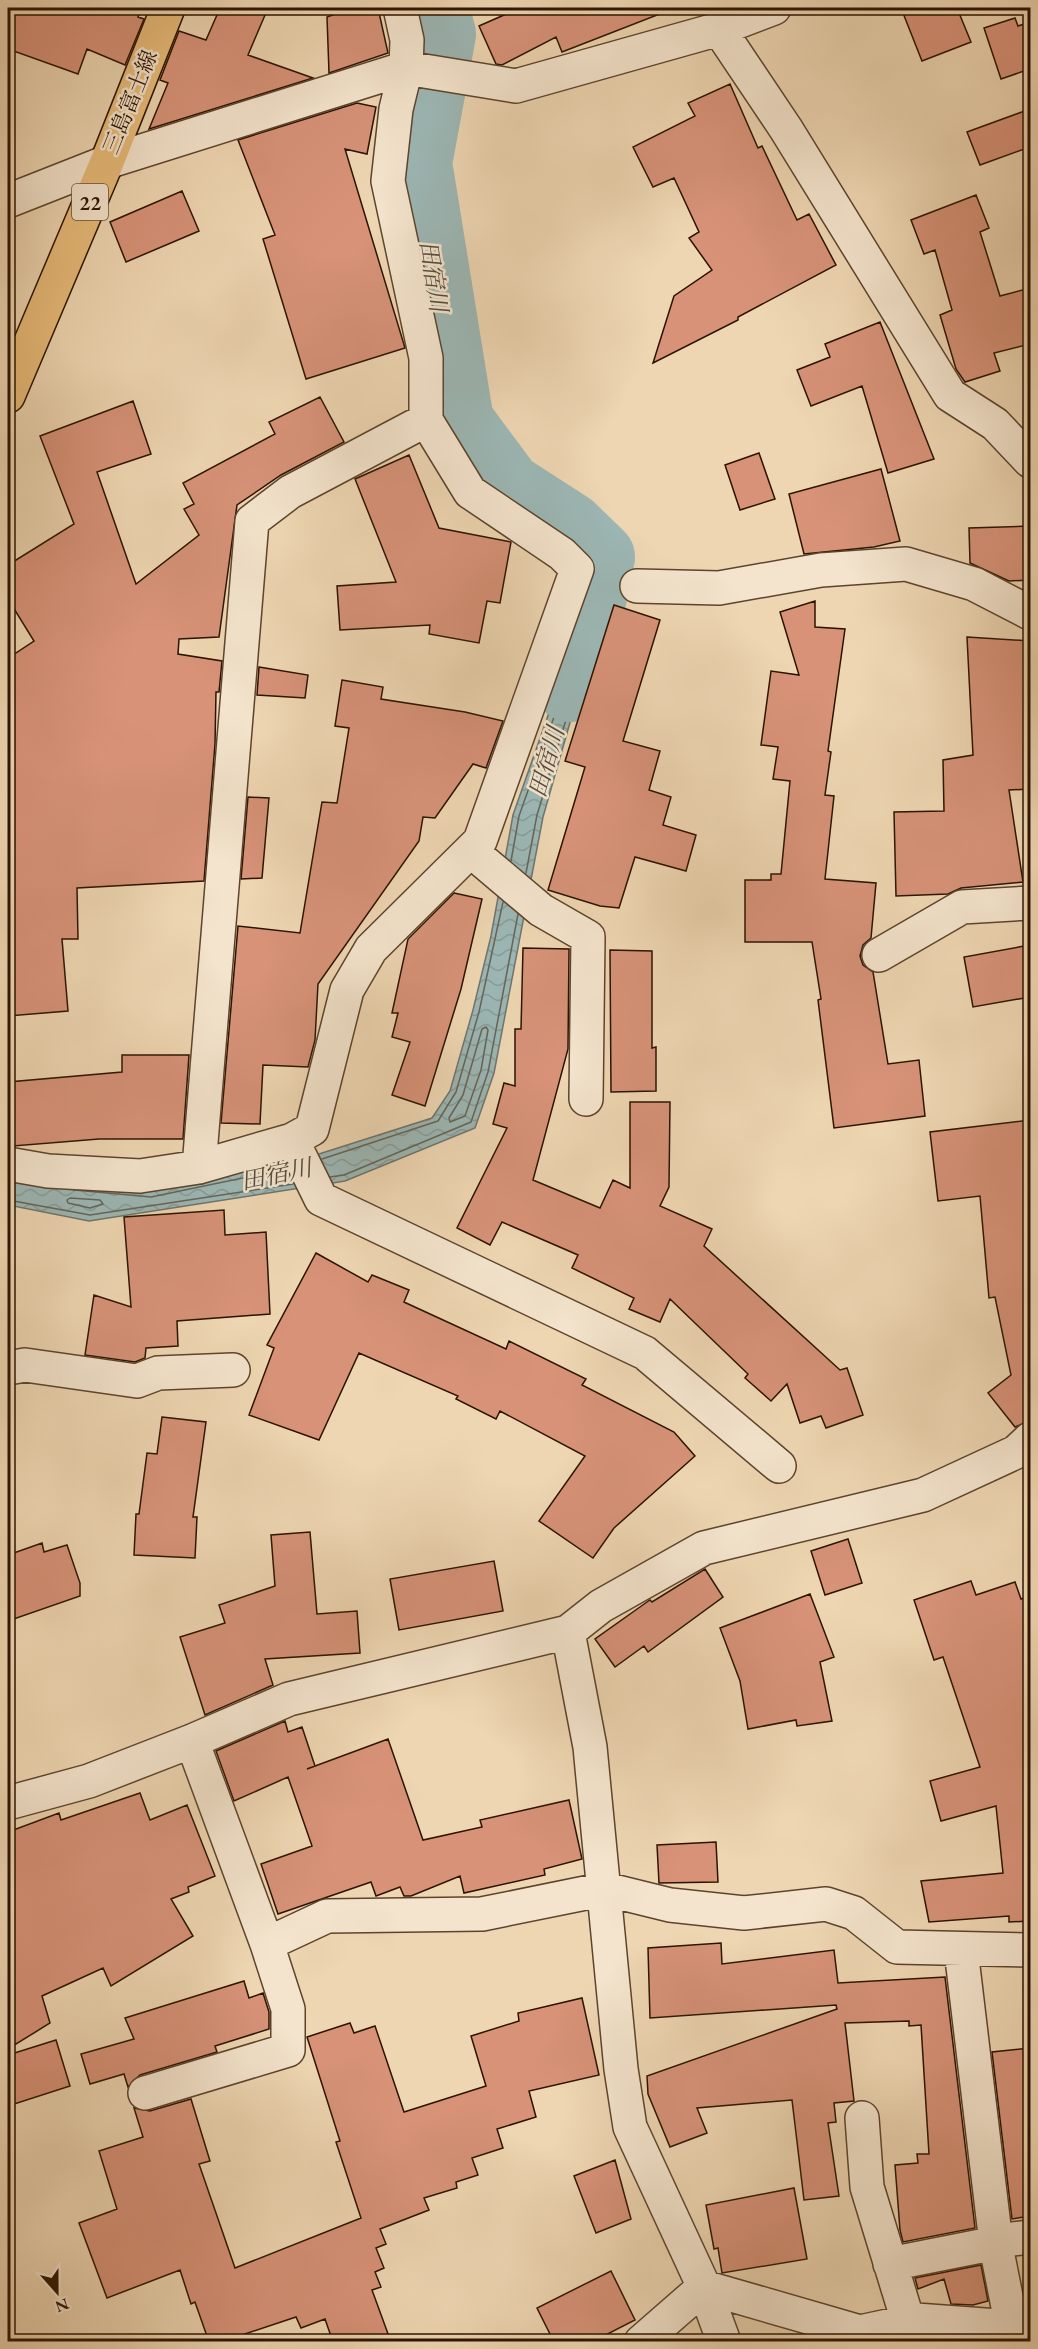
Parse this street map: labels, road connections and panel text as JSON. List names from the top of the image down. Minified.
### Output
{"streets":{"main road":["三島富士線","22"]},"water":["田宿川"],"north":"bottom"}
